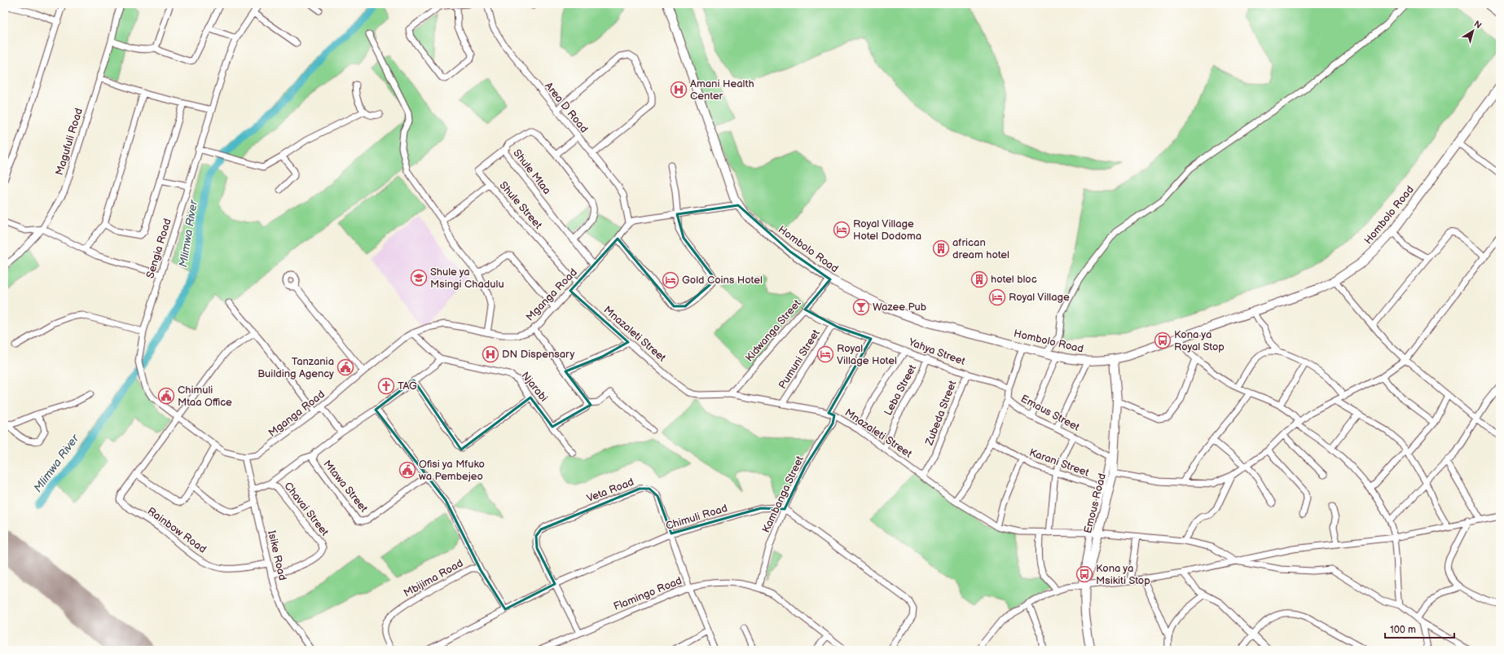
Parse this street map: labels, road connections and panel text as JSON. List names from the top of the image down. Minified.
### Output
{"streets":{"street":["Area D Road","Magufuli Road","Shule Mtaa","Shule Street","Hombolo Road","Sengia Road","Mganga Road","Kidwanga Street","Mnazaleti Street","Yahya Street","Pumuni Street","Njarabi","Leba Street","Zubeda Street","Emaus Street","Karani Street","Mtawa Street","Veta Road","Kambanga Street","Emous Road","Chavai Street","Chimuli Road","Rainbow Road","Isike Road","Mbijima Road","Flamingo Road"]},"crossings":[["Area D Road","Mganga Road"],["Shule Mtaa","Mganga Road"],["Shule Street","Mganga Road"],["Hombolo Road","Kidwanga Street"],["Hombolo Road","Emaus Street"],["Hombolo Road","Emous Road"],["Sengia Road","Mganga Road"],["Sengia Road","Rainbow Road"],["Sengia Road","Isike Road"],["Mganga Road","Mnazaleti Street"],["Mganga Road","Isike Road"],["Kidwanga Street","Mnazaleti Street"],["Kidwanga Street","Yahya Street"],["Mnazaleti Street","Pumuni Street"],["Mnazaleti Street","Leba Street"],["Mnazaleti Street","Zubeda Street"],["Mnazaleti Street","Karani Street"],["Mnazaleti Street","Kambanga Street"],["Mnazaleti Street","Emous Road"],["Yahya Street","Pumuni Street"],["Yahya Street","Leba Street"],["Yahya Street","Zubeda Street"],["Yahya Street","Emaus Street"],["Yahya Street","Kambanga Street"],["Njarabi","Mtawa Street"],["Emaus Street","Emous Road"],["Karani Street","Emous Road"],["Veta Road","Chimuli Road"],["Veta Road","Flamingo Road"],["Kambanga Street","Chimuli Road"],["Kambanga Street","Flamingo Road"],["Chavai Street","Isike Road"],["Chimuli Road","Mbijima Road"],["Rainbow Road","Isike Road"]],"water":["Mlimwa River"],"places":{"hospital":["Amani Health Center","DN Dispensary"],"hotel":["Royal Village Hotel Dodoma","Gold Coins Hotel","Royal Village","Royal Village Hotel"],"building":["african dream hotel","hotel bloc"],"school or university":["Shule ya Msingi Chadulu"],"bar":["Wazee Pub"],"bus stop":["Kona ya Royal Stop","Kona ya Msikiti Stop"],"public building":["Tanzania Building Agency","Chimuli Mtaa Office","Ofisi ya Mfuko wa Pembejeo"],"church":["TAG"]},"scale_bar":"100 m","north":"top right"}
